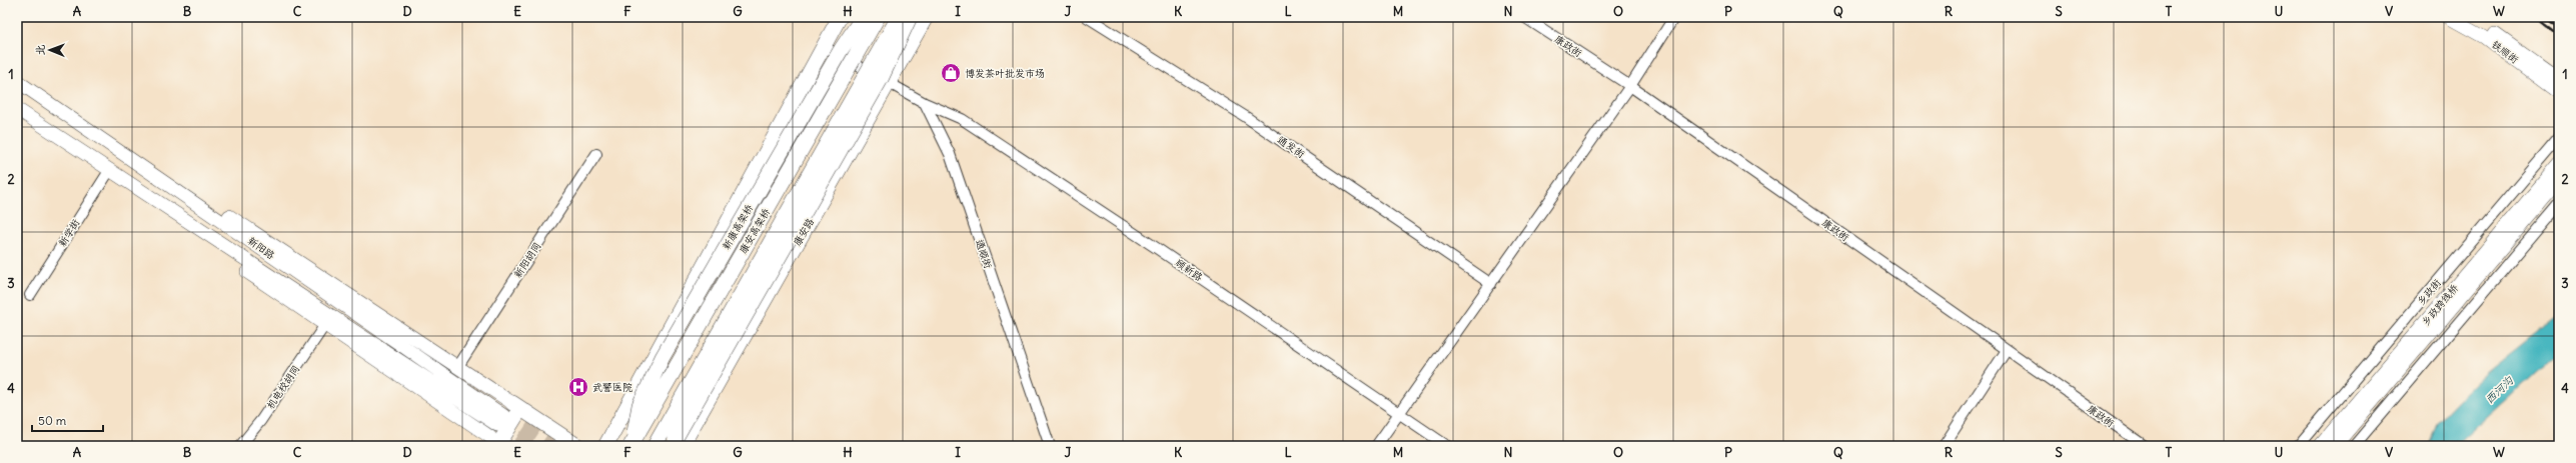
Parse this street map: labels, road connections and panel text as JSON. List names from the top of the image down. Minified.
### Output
{"streets":{"highway":["新康高架桥","康安高架桥","康安路"],"main road":["铁顺街","新阳路","乡政跨线桥"],"street":["康政街","通发街","新学街","通顺街","新阳胡同","顾新路","乡政街","机电校胡同"]},"crossings":[["新学街","新阳路"],["通顺街","顾新路"]],"water":["西河沟"],"places":{"shop":["博发茶叶批发市场"],"hospital":["武警医院"]},"scale_bar":"50 m","north":"left","grid":{"columns":["A","B","C","D","E","F","G","H","I","J","K","L","M","N","O","P","Q","R","S","T","U","V","W"],"rows":["1","2","3","4"]}}
